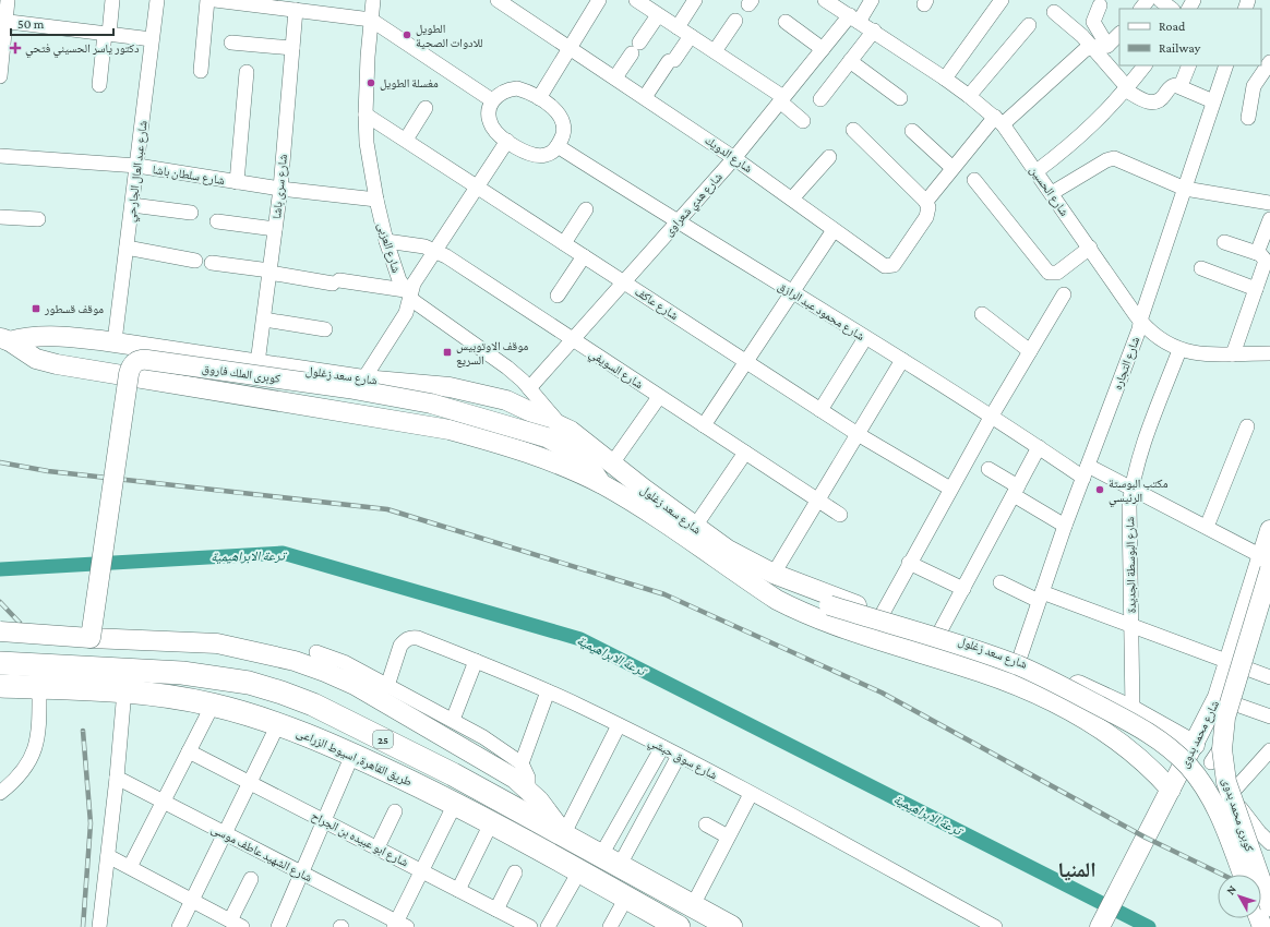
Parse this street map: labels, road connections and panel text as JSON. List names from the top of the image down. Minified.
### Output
{"streets":{"highway":["25","طريق القاهرة, اسيوط الزراعى"],"main road":["كوبرى الملك فاروق","شارع سعد زغلول","شارع محمد بدوى","كوبرى محمد بدوى"],"street":["شارع الدويك","شارع عبد العال الجارحي","شارع سلطان باشا","شارع سرى باشا","شارع الحسين","شارع هدي شعراوى","شارع العزبى","شارع عاكف","شارع محمود عبد الرازق","شارع التجاره","شارع السويفي","شارع البوسطة الجديدة","شارع سوق حبشي","شارع ابو عبيده بن الجراح","شارع الشهيد عاطف موسى"]},"crossings":[["شارع الدويك","شارع هدي شعراوى"],["شارع عبد العال الجارحي","شارع سلطان باشا"],["شارع عبد العال الجارحي","شارع سعد زغلول"],["شارع سلطان باشا","شارع سرى باشا"],["شارع سلطان باشا","شارع العزبى"],["شارع سرى باشا","شارع سعد زغلول"],["شارع الحسين","شارع هدي شعراوى"],["شارع الحسين","شارع التجاره"],["شارع الحسين","شارع البوسطة الجديدة"],["شارع هدي شعراوى","شارع العزبى"],["شارع هدي شعراوى","شارع عاكف"],["شارع هدي شعراوى","شارع محمود عبد الرازق"],["شارع هدي شعراوى","شارع السويفي"],["شارع العزبى","شارع عاكف"],["شارع العزبى","شارع السويفي"],["شارع العزبى","كوبرى الملك فاروق"],["شارع العزبى","شارع سعد زغلول"],["شارع محمود عبد الرازق","شارع التجاره"],["شارع محمود عبد الرازق","شارع البوسطة الجديدة"],["شارع محمود عبد الرازق","شارع محمد بدوى"],["شارع محمود عبد الرازق","كوبرى محمد بدوى"],["شارع التجاره","شارع سعد زغلول"],["كوبرى الملك فاروق","شارع سعد زغلول"],["شارع سعد زغلول","شارع البوسطة الجديدة"],["شارع سعد زغلول","شارع محمد بدوى"],["شارع محمد بدوى","كوبرى محمد بدوى"]],"districts":["المنيا"],"water":["ترعة الابراهيمية"],"places":{"other":["الطويل للادوات الصحية","مغسلة الطويل","مكتب البوستة الرئيسي"],"health":["دكتور ياسر الحسيني فتحي"],"transit":["موقف قسطور","موقف الاوتوبيس السريع"]},"legend":["Road","Railway"],"scale_bar":"50 m","north":"top left"}
